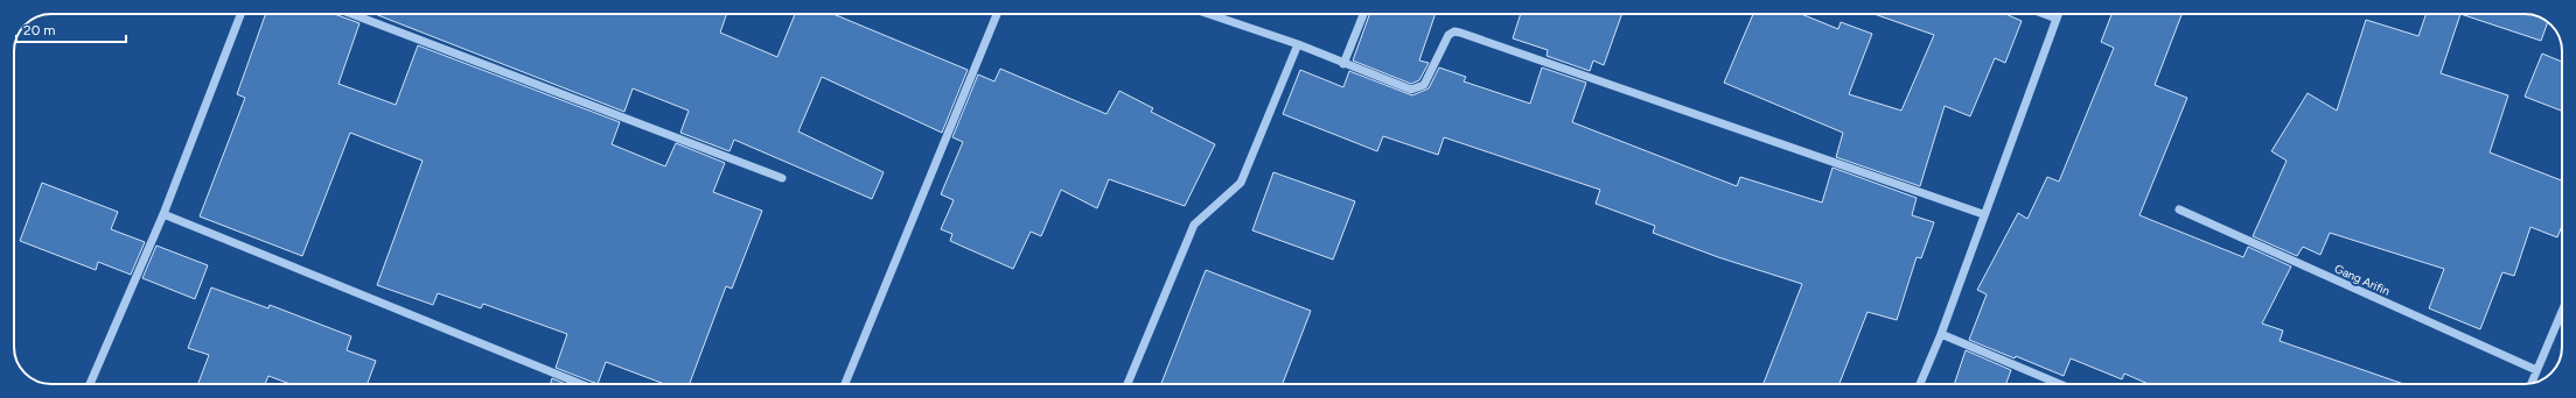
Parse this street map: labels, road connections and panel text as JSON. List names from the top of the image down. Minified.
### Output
{"streets":{"street":["Gang Arifin"]},"scale_bar":"20 m"}
